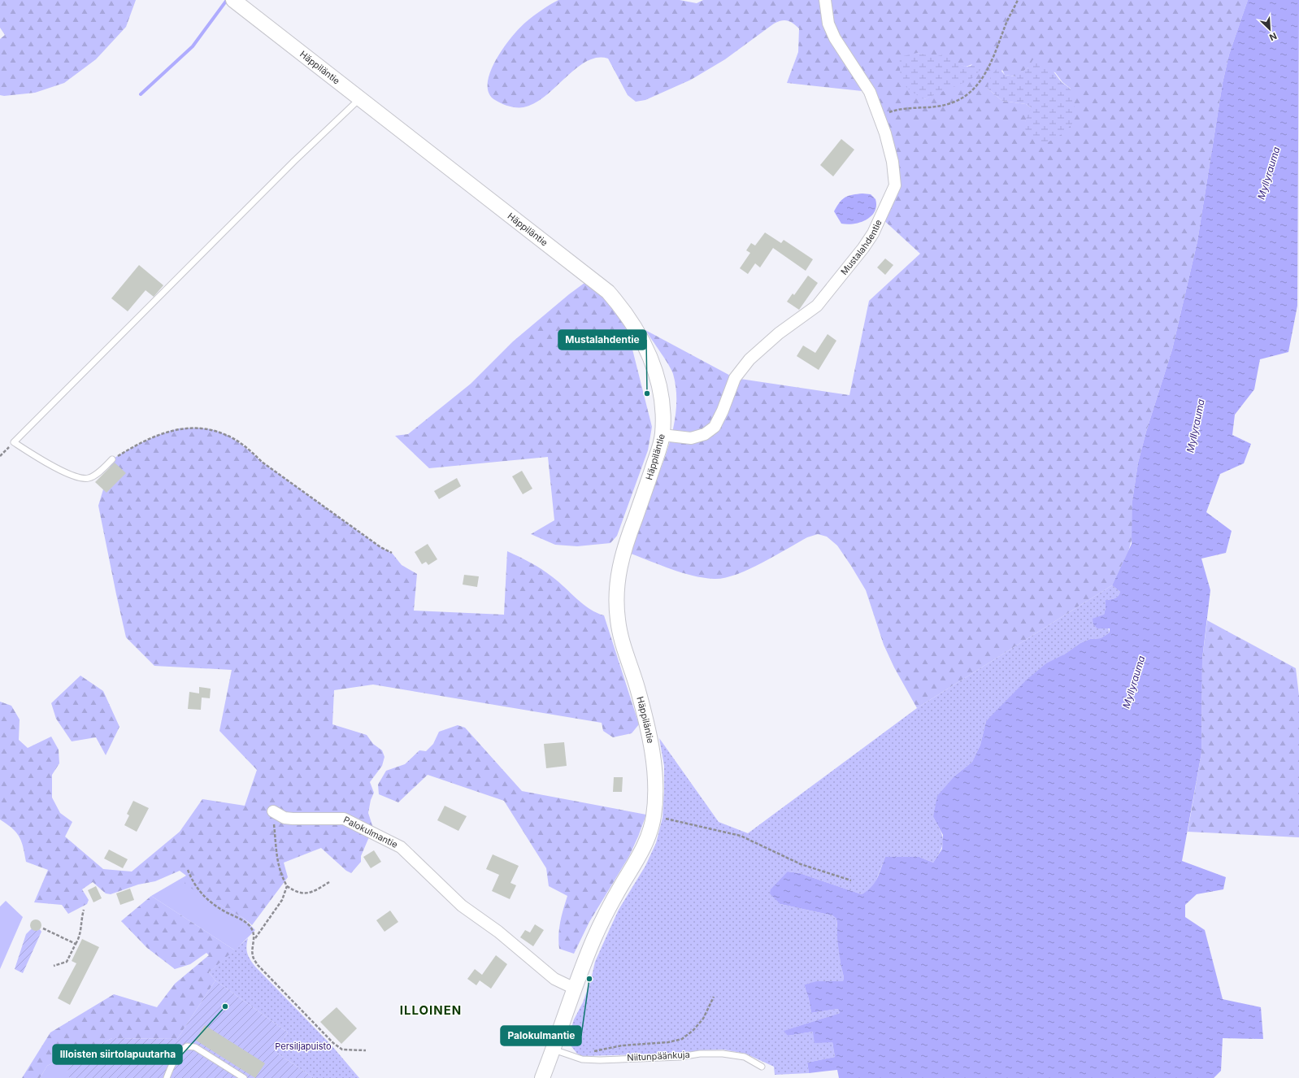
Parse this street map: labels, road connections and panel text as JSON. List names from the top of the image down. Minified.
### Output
{"streets":{"street":["Häppiläntie","Mustalahdentie","Palokulmantie"],"lane":["Niitunpäänkuja"]},"crossings":[["Häppiläntie","Mustalahdentie"],["Häppiläntie","Palokulmantie"],["Häppiläntie","Niitunpäänkuja"]],"districts":["ILLOINEN"],"water":["Myllyrauma"],"parks":["Persiljapuisto"],"places":["Mustalahdentie","Palokulmantie","Illoisten siirtolapuutarha"],"north":"bottom right"}
